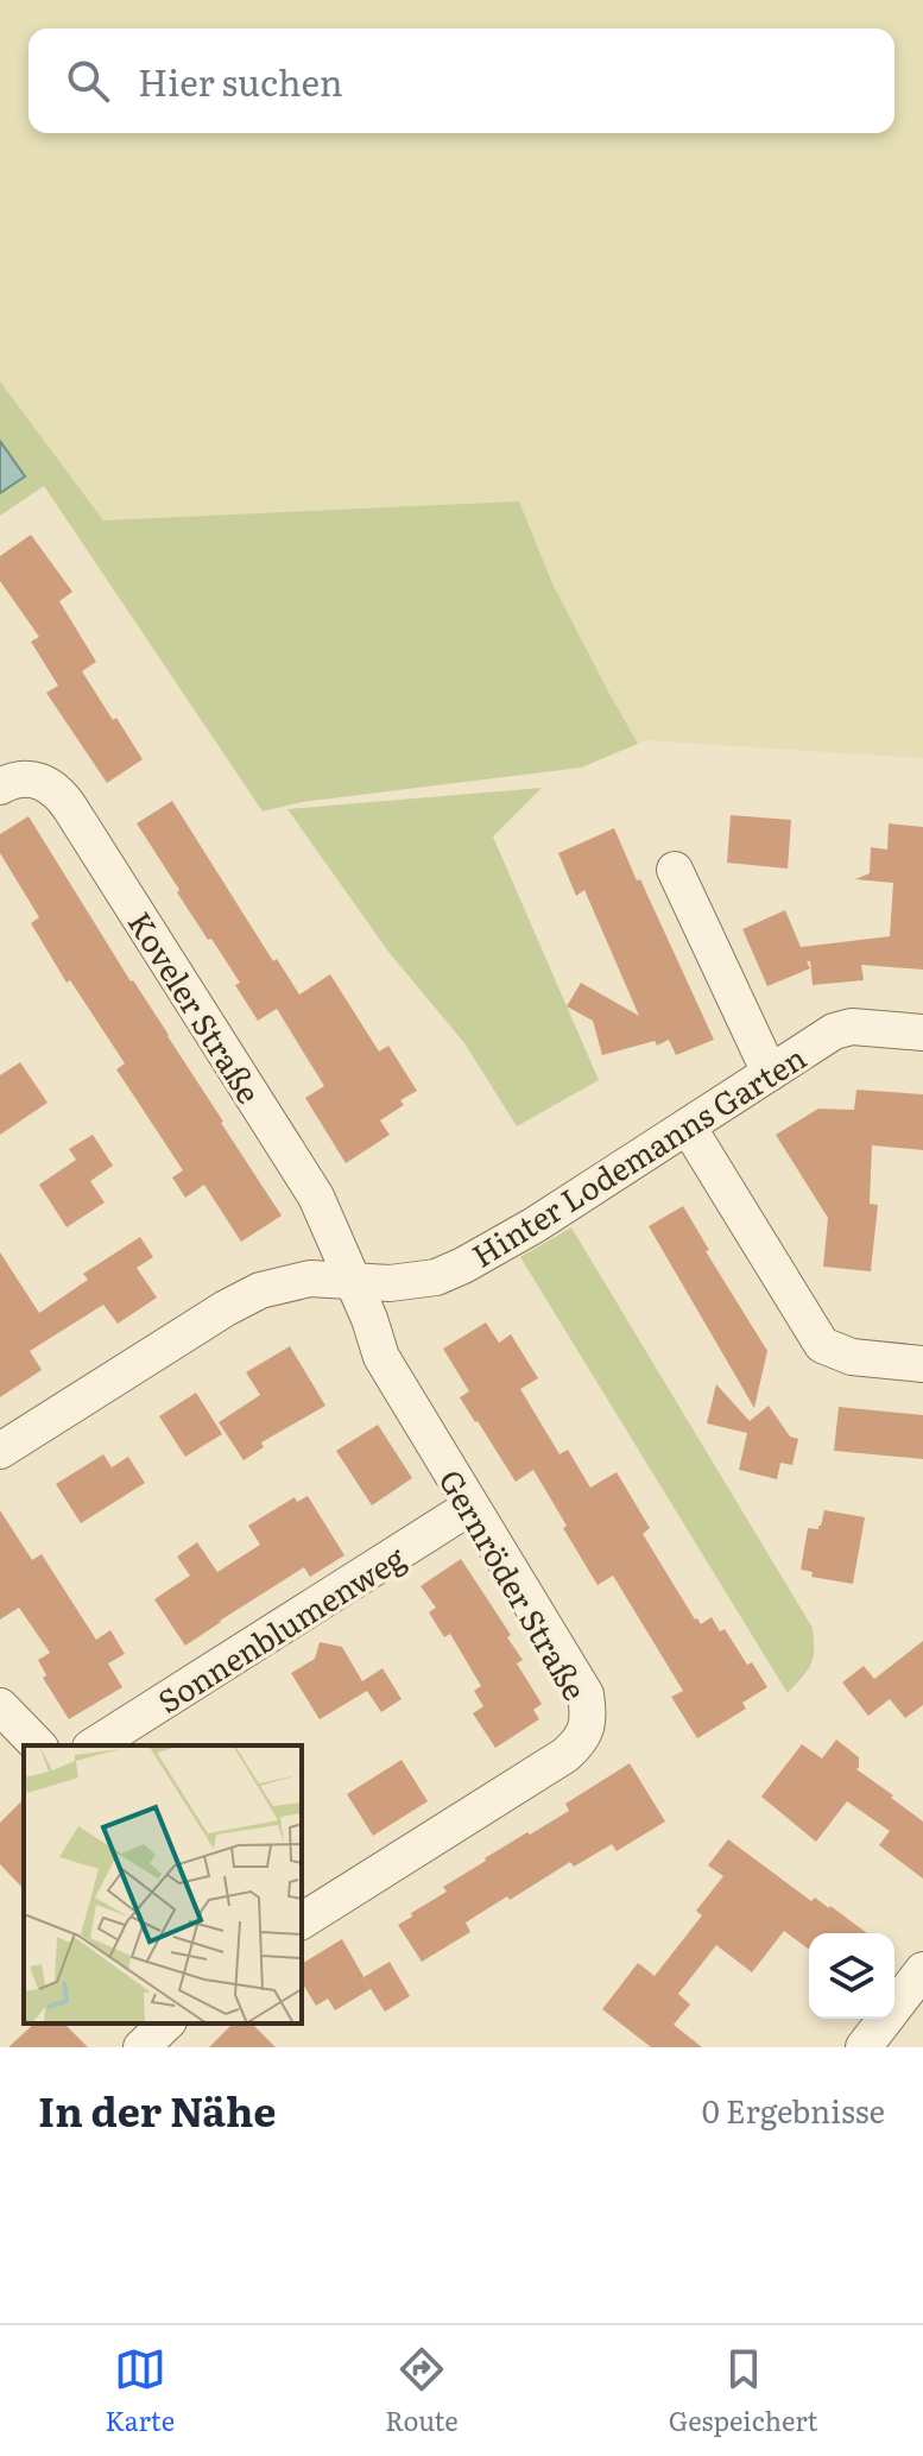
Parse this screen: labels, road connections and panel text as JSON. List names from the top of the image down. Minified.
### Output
{"streets":{"street":["Koveler Straße","Hinter Lodemanns Garten","Gernröder Straße","Sonnenblumenweg"]},"crossings":[["Koveler Straße","Hinter Lodemanns Garten"],["Koveler Straße","Gernröder Straße"],["Hinter Lodemanns Garten","Gernröder Straße"],["Gernröder Straße","Sonnenblumenweg"]],"page":{"search":"Hier suchen","heading":["In der Nähe","0 Ergebnisse"],"nav":["Karte","Route","Gespeichert"]}}
